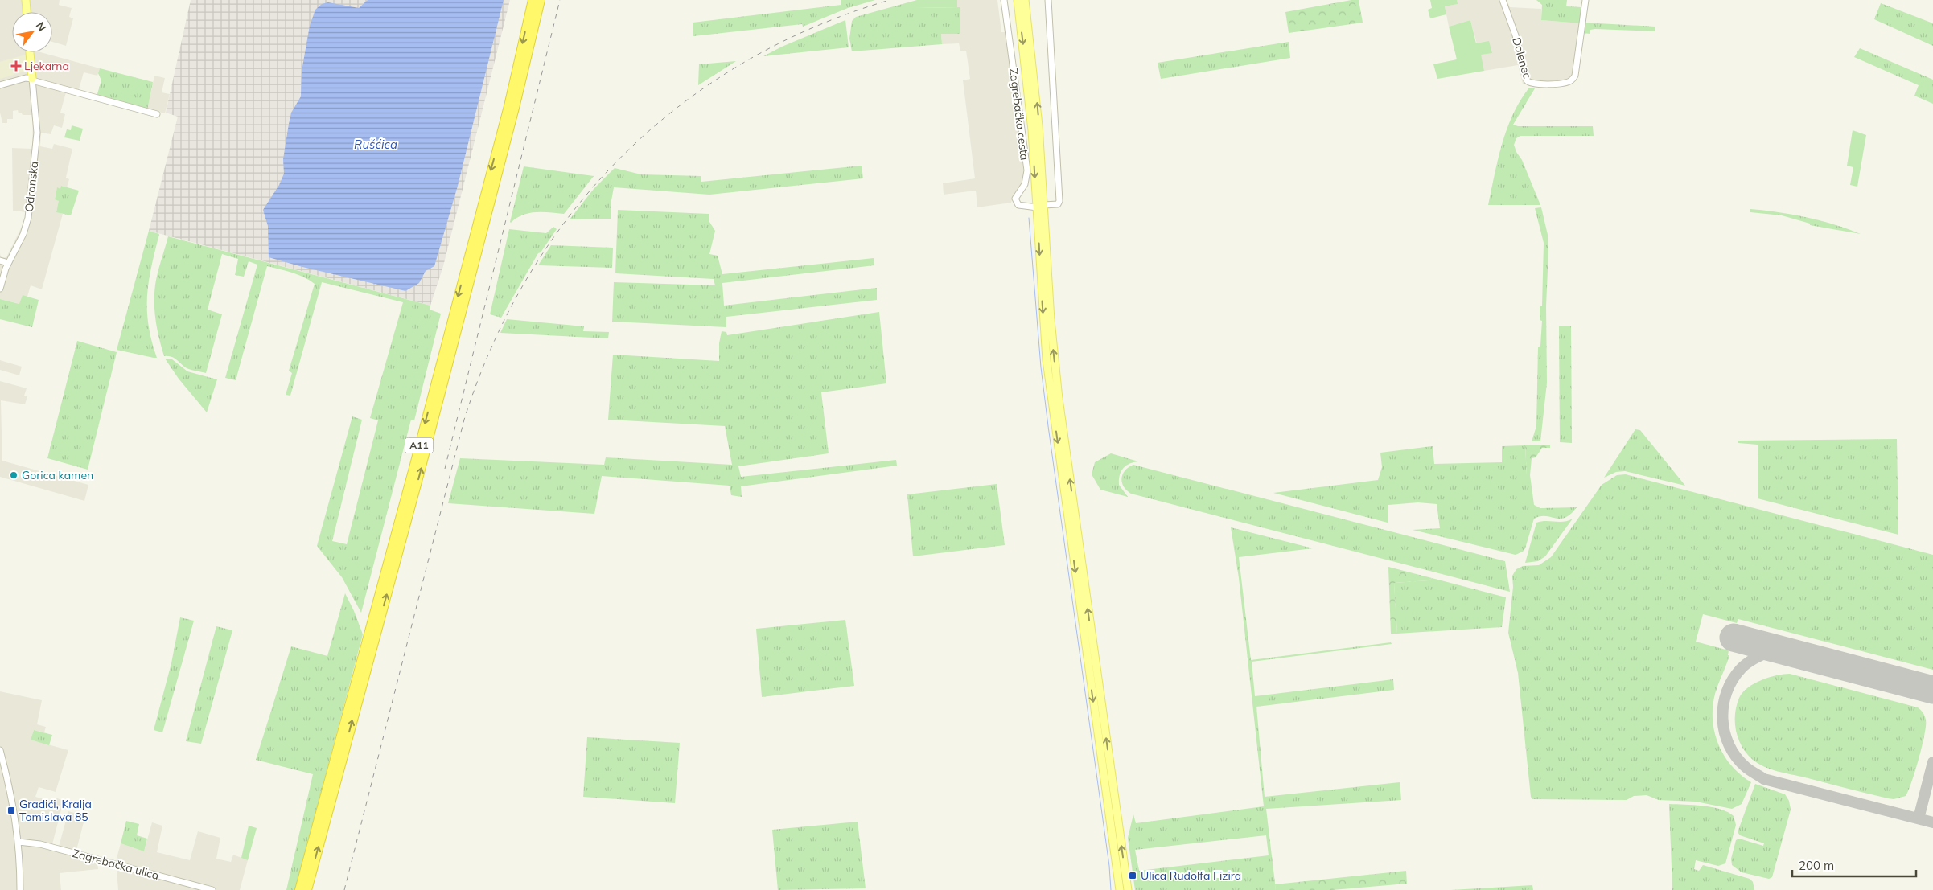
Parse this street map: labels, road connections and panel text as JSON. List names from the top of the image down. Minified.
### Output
{"streets":{"highway":["A11"],"main road":["Zagrebačka cesta"],"street":["Dolenec","Odranska","Zagrebačka ulica"]},"water":["Rušćica"],"places":{"health":["Ljekarna"],"other":["Gorica kamen"],"transit":["Gradići, Kralja Tomislava 85","Ulica Rudolfa Fizira"]},"scale_bar":"200 m","north":"top right"}
